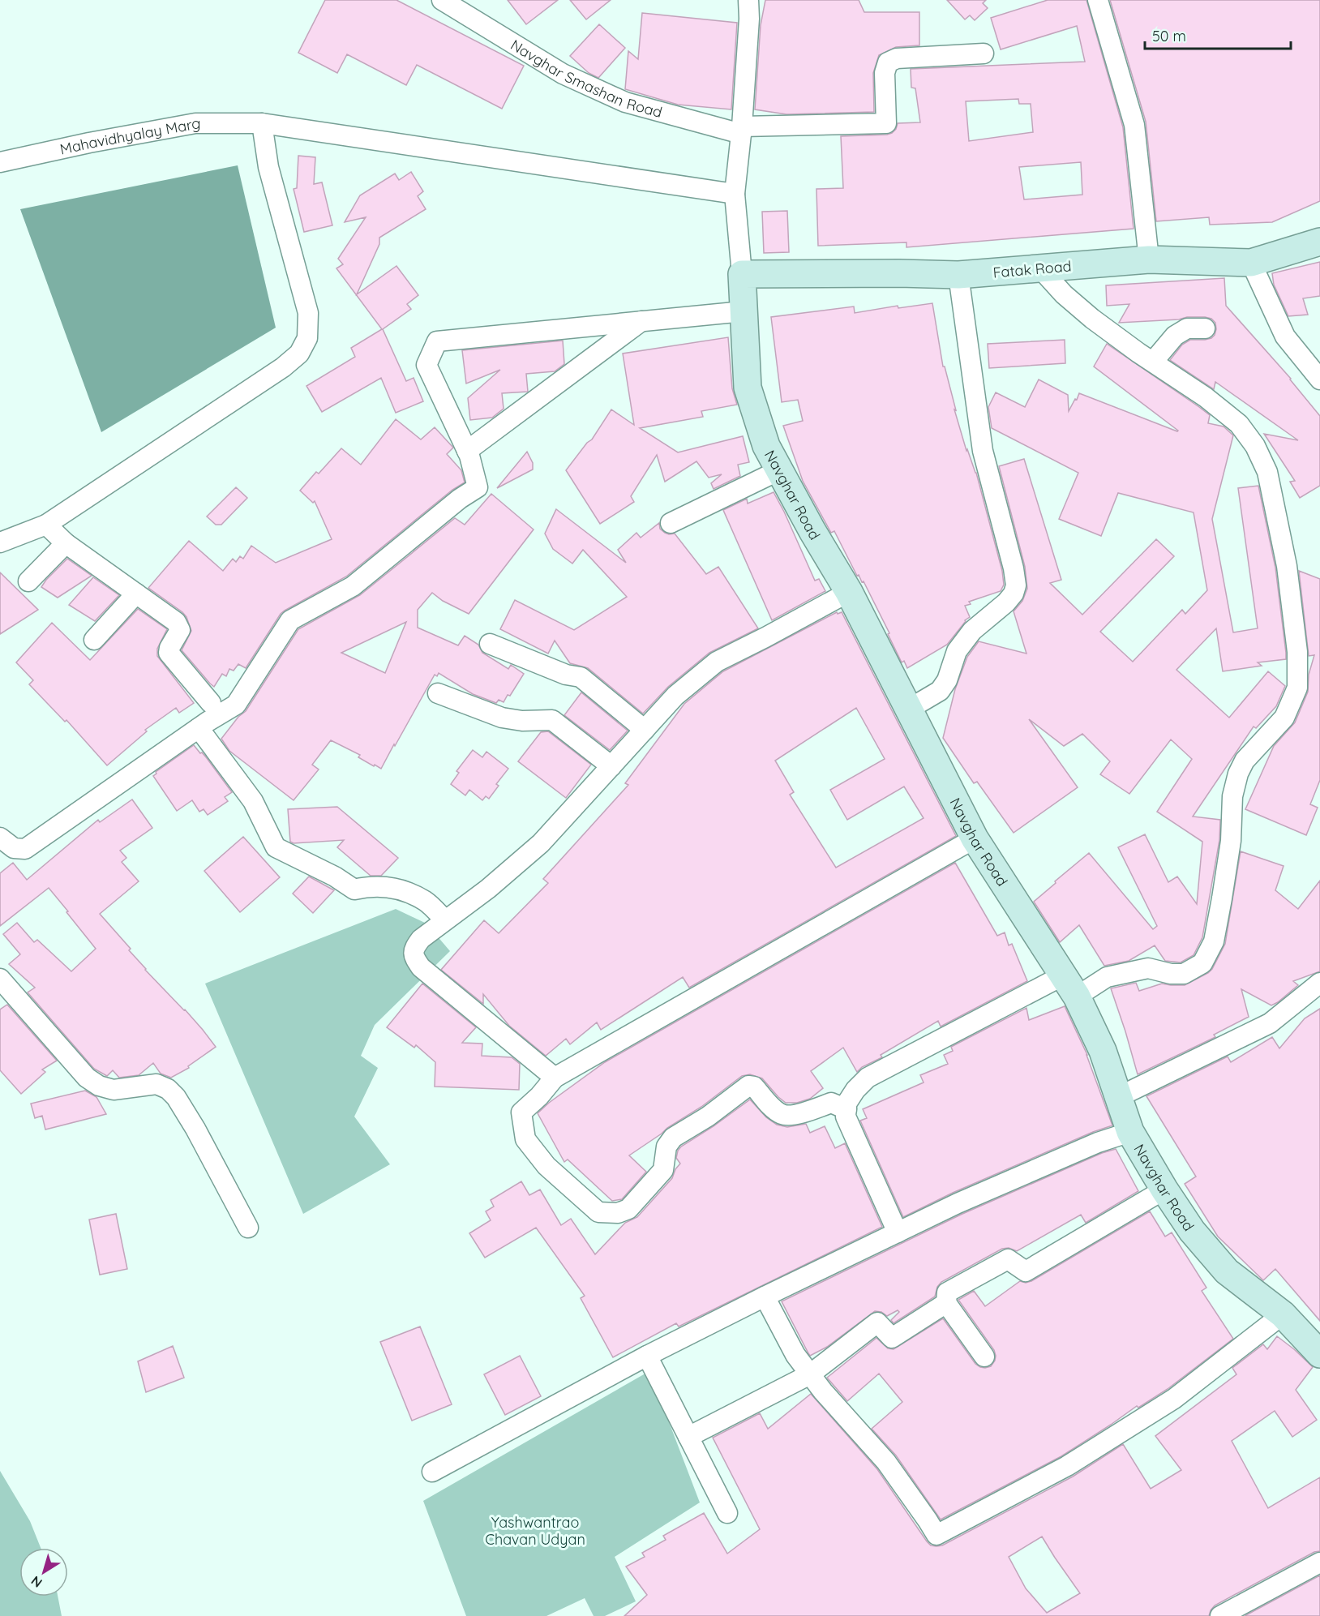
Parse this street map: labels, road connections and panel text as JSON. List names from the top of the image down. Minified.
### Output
{"streets":{"main road":["Fatak Road","Navghar Road"],"street":["Navghar Smashan Road","Mahavidhyalay Marg"]},"crossings":[["Fatak Road","Navghar Road"]],"parks":["Yashwantrao Chavan Udyan"],"scale_bar":"50 m","north":"bottom left"}
